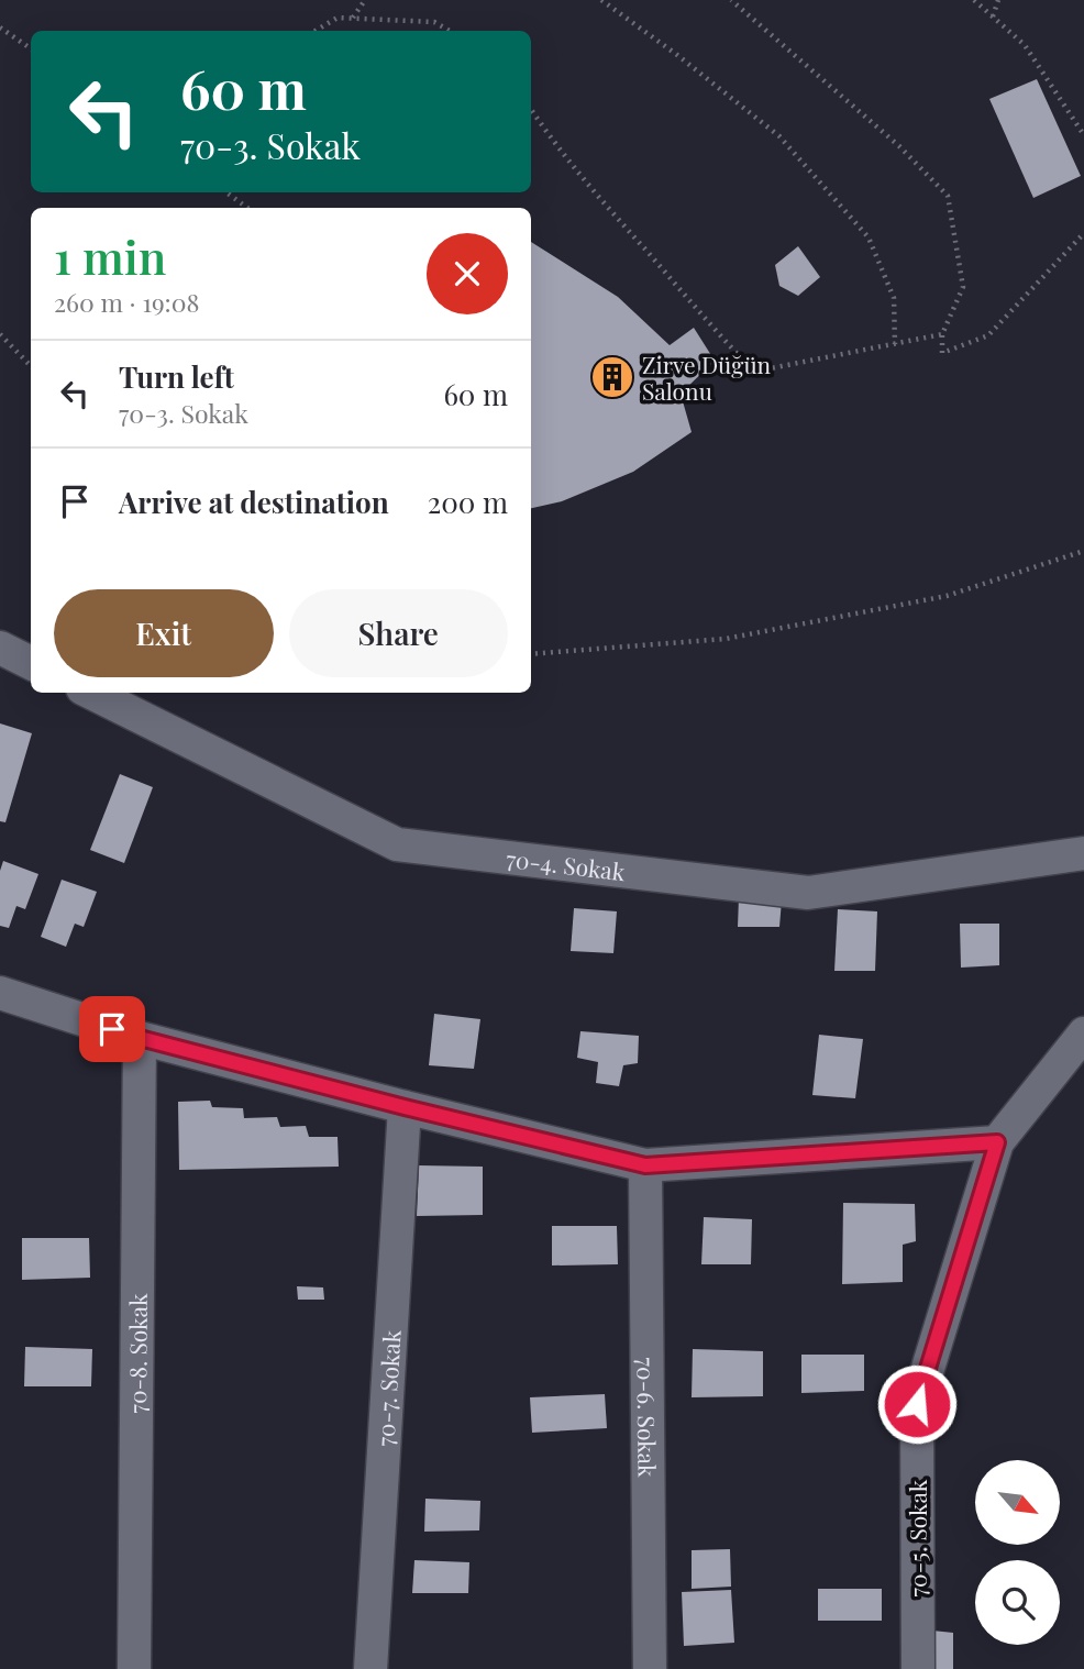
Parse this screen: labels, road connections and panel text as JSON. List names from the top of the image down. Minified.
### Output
{"streets":{"street":["70-4. Sokak","70-8. Sokak","70-7. Sokak","70-6. Sokak","70-5. Sokak"]},"places":{"building":["Zirve Düğün Salonu"]},"north":"bottom right","page":{"turn":["60 m","70-3. Sokak"],"heading":["1 min","260 m · 19:08"],"list":[{"name":"Turn left","note":"70-3. Sokak","value":"60 m"},{"name":"Arrive at destination","value":"200 m"}],"buttons":["Exit","Share"]}}
